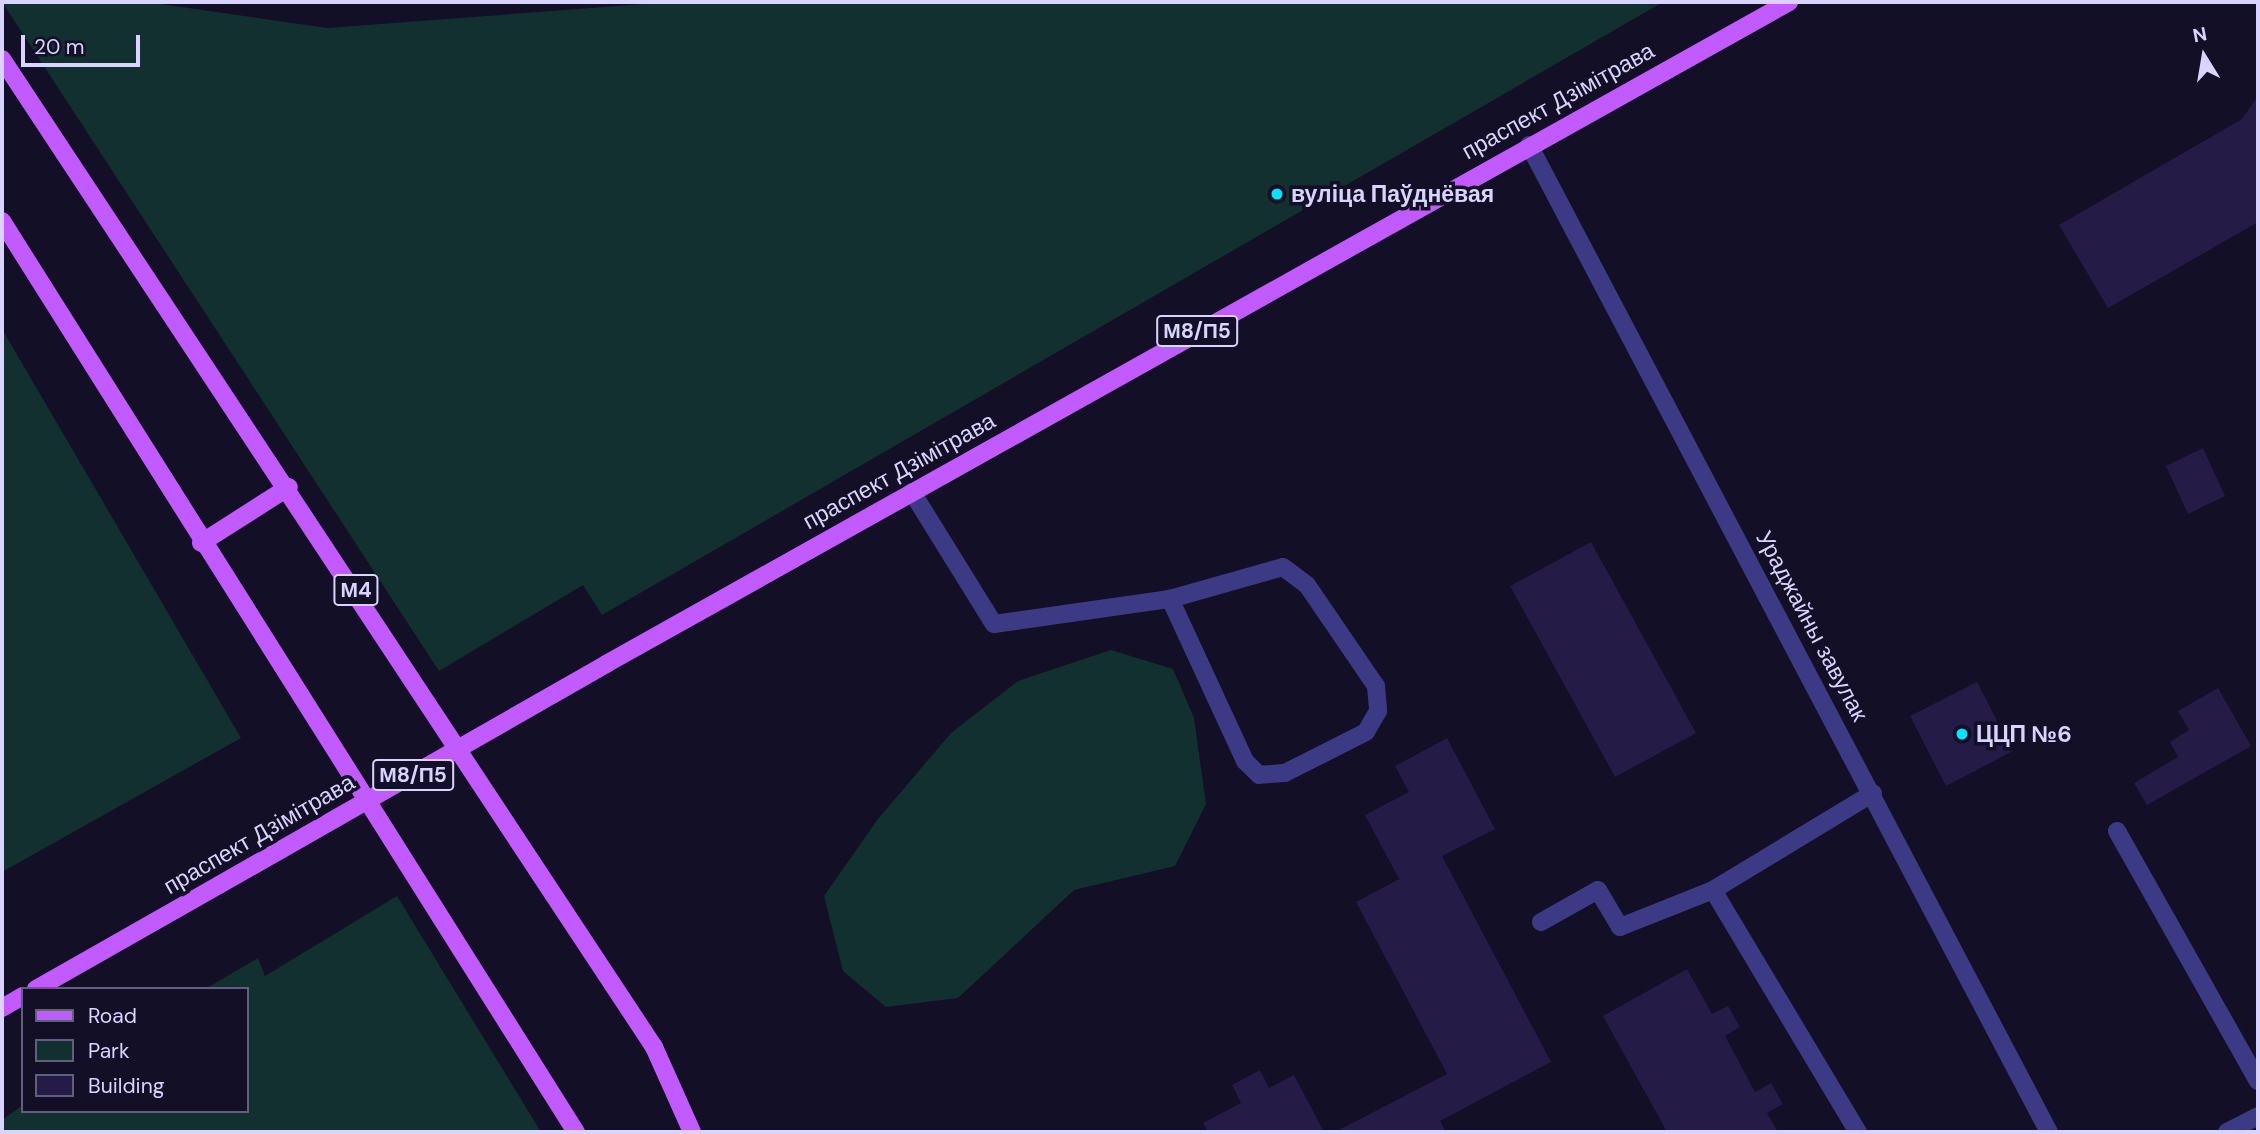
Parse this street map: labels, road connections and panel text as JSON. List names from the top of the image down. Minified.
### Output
{"streets":{"main road":["праспект Дзімітрава","М8/П5","М4"],"street":["Ураджайны завулак"]},"crossings":[["праспект Дзімітрава","Ураджайны завулак"]],"places":["вуліца Паўднёвая","ЦЦП №6"],"legend":["Road","Park","Building"],"scale_bar":"20 m","north":"top"}
